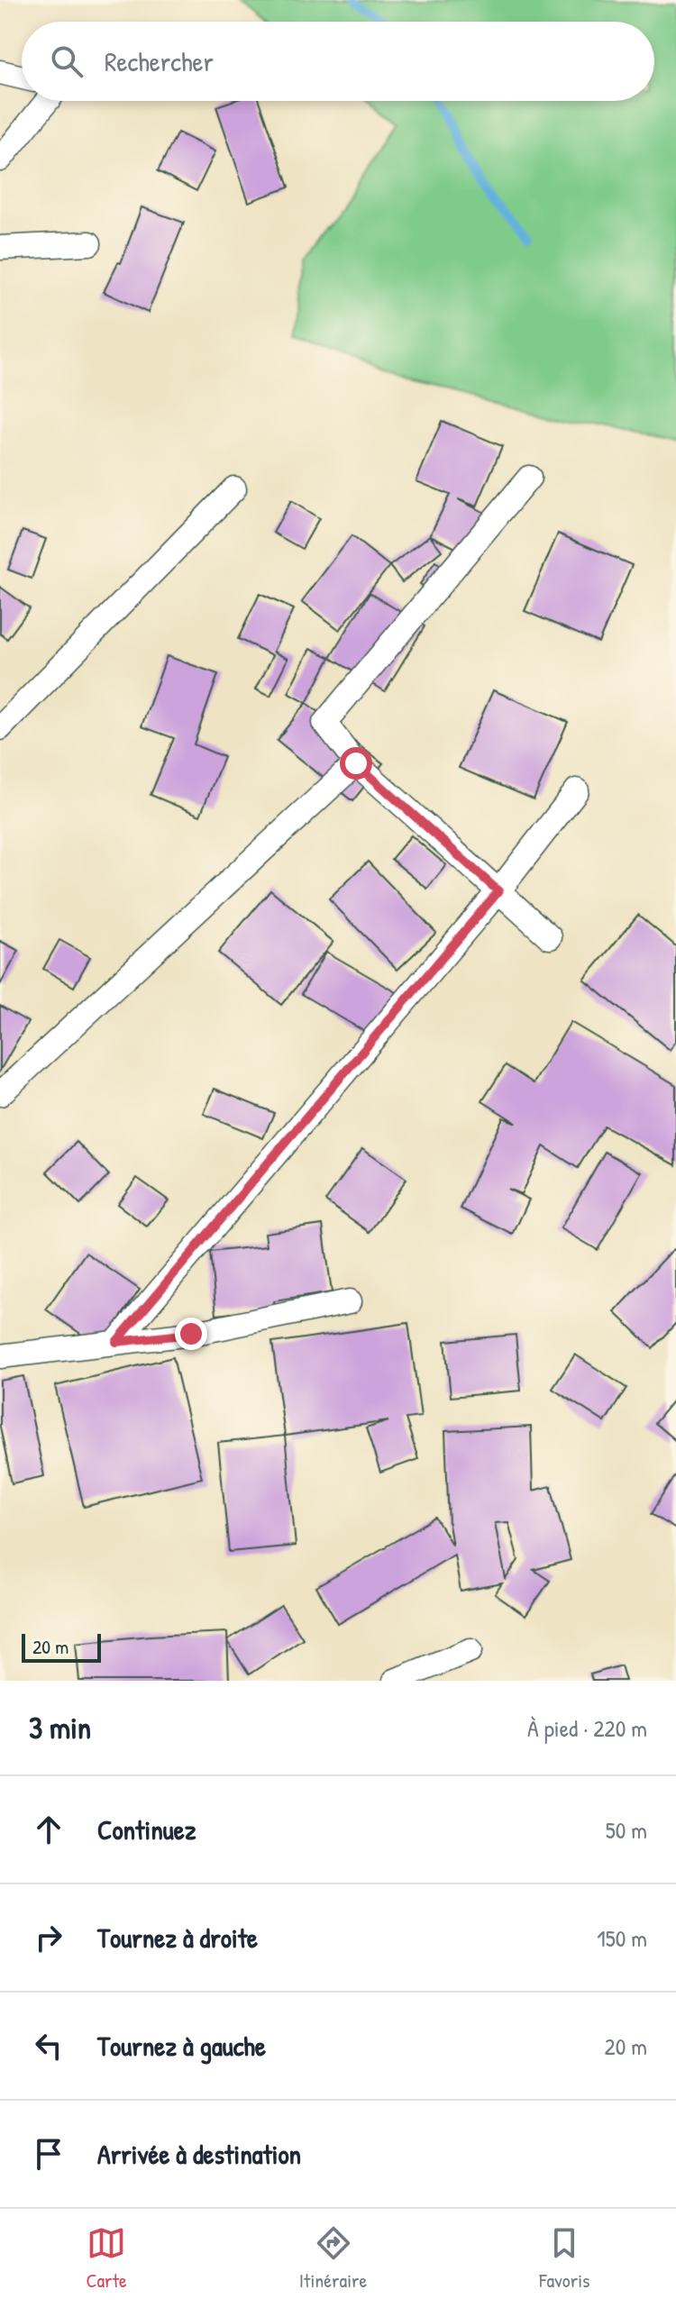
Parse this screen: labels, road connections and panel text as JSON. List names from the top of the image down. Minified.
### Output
{"scale_bar":"20 m","page":{"search":"Rechercher","scale":"20 m","heading":["3 min","À pied · 220 m"],"list":[["Continuez","50 m"],["Tournez à droite","150 m"],["Tournez à gauche","20 m"],"Arrivée à destination"],"nav":["Carte","Itinéraire","Favoris"]}}
